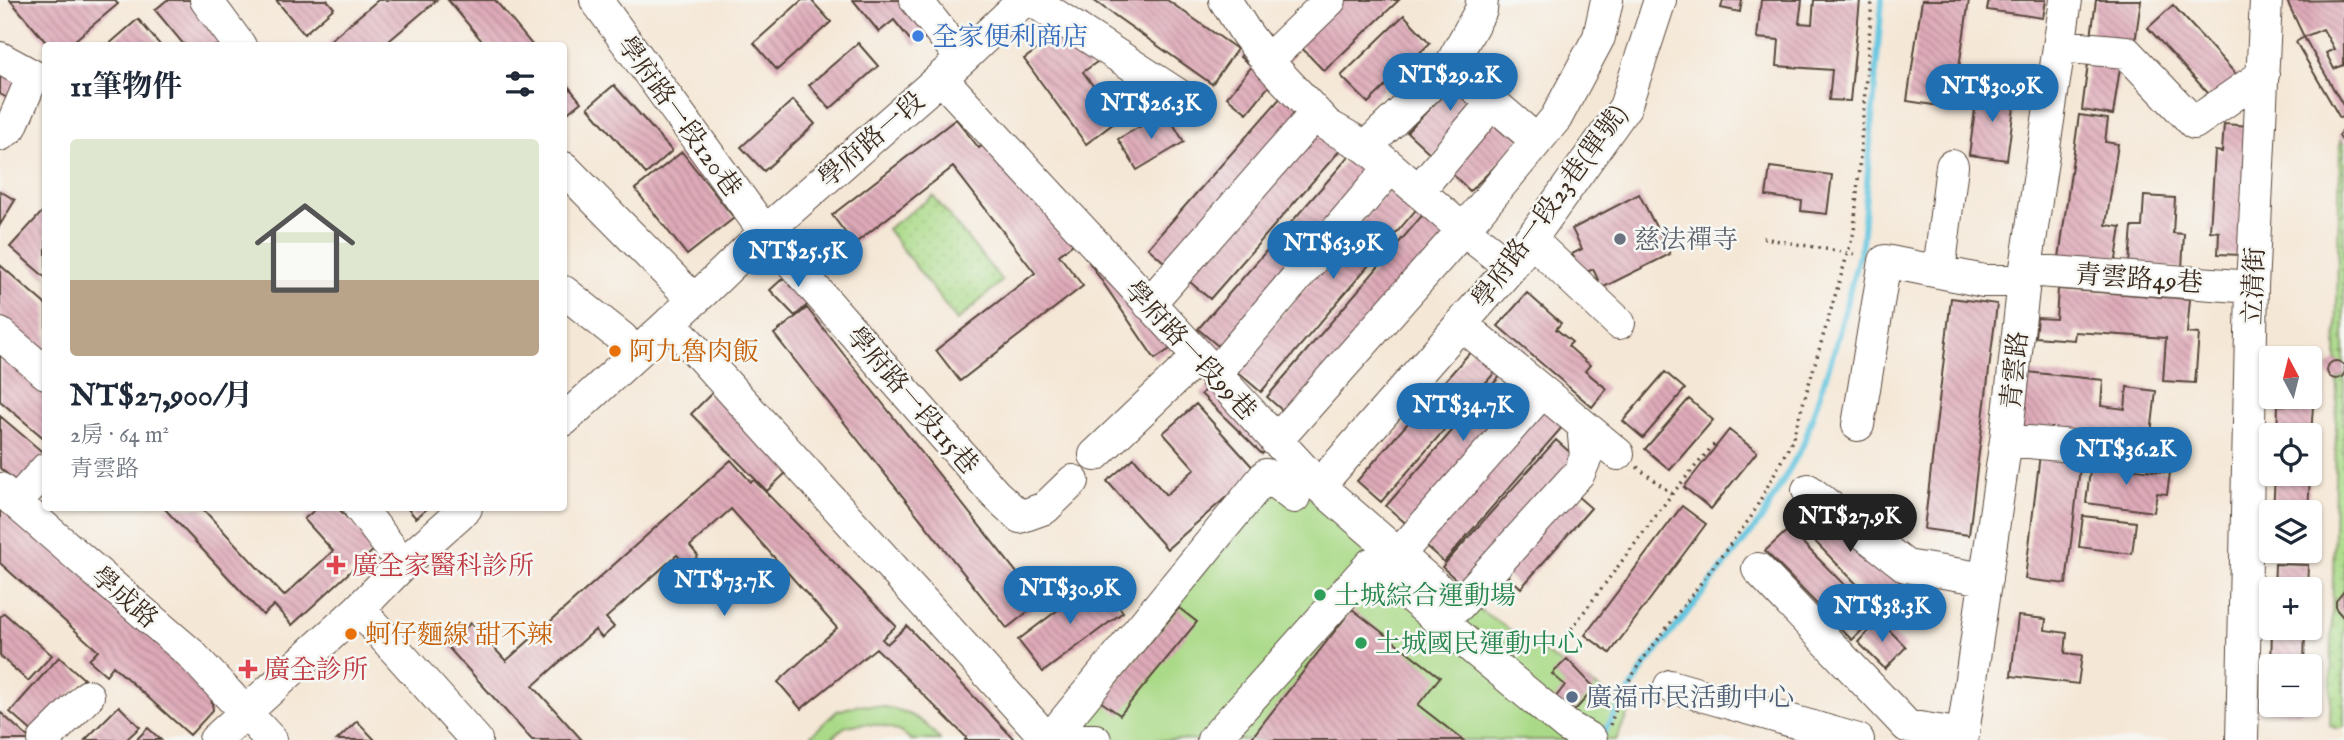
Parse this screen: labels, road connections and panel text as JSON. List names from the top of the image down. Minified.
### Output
{"streets":{"street":["學府路一段120巷","學府路一段","學府路一段23巷(單號)","青雲路49巷","立清街","學府路一段99巷","青雲路","學府路一段115巷","學成路"]},"crossings":[["學府路一段120巷","學府路一段"],["學府路一段120巷","學府路一段115巷"],["學府路一段","學府路一段99巷"],["學府路一段","學府路一段115巷"],["學府路一段23巷(單號)","學府路一段99巷"],["青雲路49巷","立清街"],["青雲路49巷","青雲路"]],"places":{"other":["全家便利商店","慈法禪寺","阿九魯肉飯","土城綜合運動場","蚵仔麵線 甜不辣","土城國民運動中心","廣福市民活動中心"],"health":["廣全家醫科診所","廣全診所"]},"north":"top","page":{"heading":"11筆物件","price":["NT$29.2K","NT$30.9K","NT$26.3K","NT$63.9K","NT$25.5K","NT$34.7K","NT$36.2K","NT$27.9K","NT$73.7K","NT$30.9K","NT$38.3K"],"list":[{"name":"NT$27,900/月","note":"2房 · 64 m² · 青雲路"}],"map_buttons":["+","−"]}}
